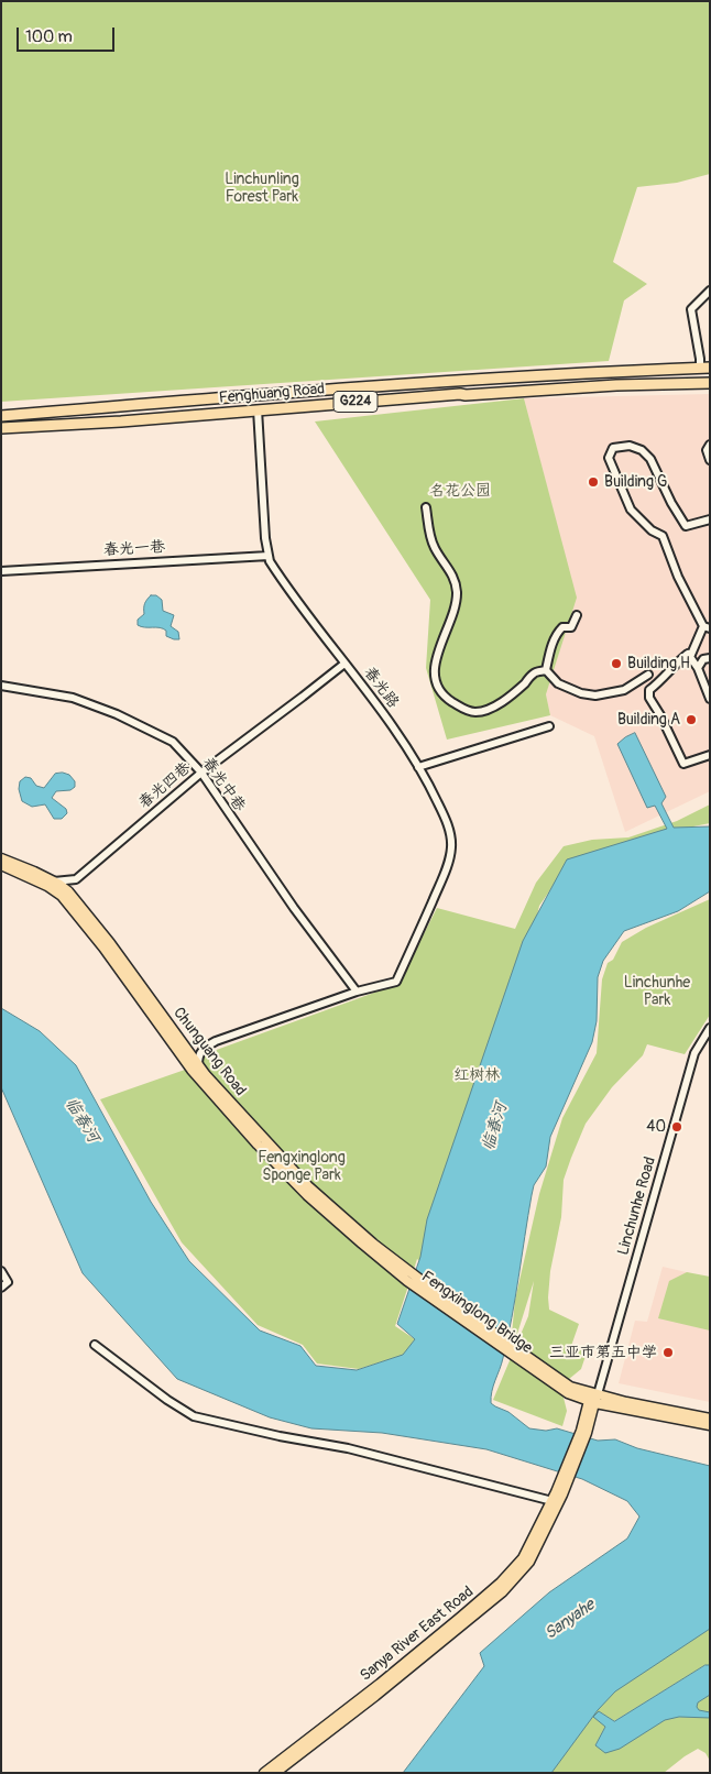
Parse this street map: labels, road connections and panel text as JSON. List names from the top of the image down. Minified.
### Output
{"streets":{"highway":["Fenghuang Road","G224"],"main road":["Chunguang Road","Fengxinglong Bridge","Sanya River East Road"],"street":["春光一巷","春光路","春光中巷","春光四巷","Linchunhe Road"]},"crossings":[["Fenghuang Road","春光路"],["春光一巷","春光路"],["春光路","春光中巷"],["春光路","春光四巷"],["春光中巷","春光四巷"],["春光四巷","Chunguang Road"],["Chunguang Road","Fengxinglong Bridge"],["Linchunhe Road","Fengxinglong Bridge"]],"water":["临春河","Sanyahe"],"parks":["Linchunling Forest Park","名花公园","Linchunhe Park","红树林","Fengxinglong Sponge Park"],"places":["Building G","Building H","Building A","40","三亚市第五中学"],"scale_bar":"100 m"}
